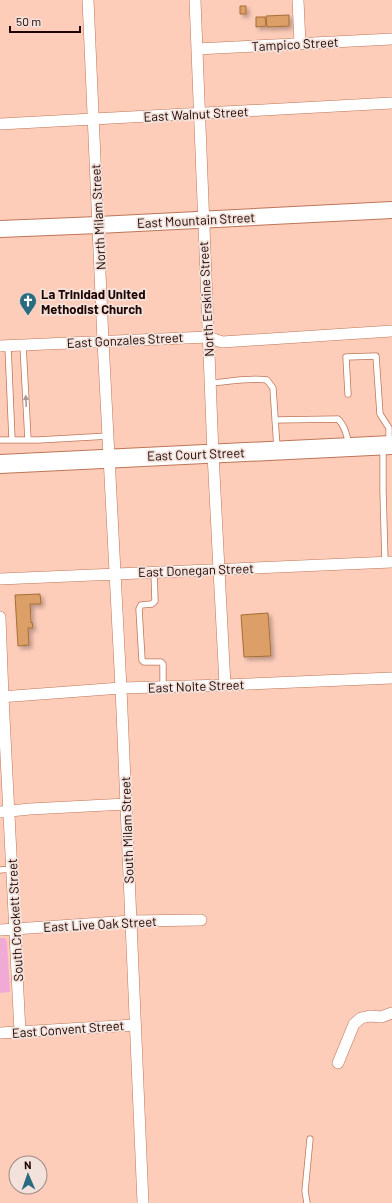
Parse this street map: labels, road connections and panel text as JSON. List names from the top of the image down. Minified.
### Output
{"streets":{"main road":["East Court Street"],"street":["Tampico Street","East Walnut Street","North Milam Street","East Mountain Street","North Erskine Street","East Gonzales Street","East Donegan Street","East Nolte Street","South Milam Street","South Crockett Street","East Live Oak Street","East Convent Street"]},"crossings":[["Tampico Street","North Erskine Street"],["East Walnut Street","North Milam Street"],["East Walnut Street","North Erskine Street"],["North Milam Street","East Mountain Street"],["North Milam Street","East Gonzales Street"],["North Milam Street","East Court Street"],["North Milam Street","South Milam Street"],["East Mountain Street","North Erskine Street"],["North Erskine Street","East Gonzales Street"],["North Erskine Street","East Court Street"],["North Erskine Street","East Donegan Street"],["North Erskine Street","East Nolte Street"],["East Court Street","South Milam Street"],["East Donegan Street","South Milam Street"],["East Nolte Street","South Milam Street"],["East Nolte Street","South Crockett Street"],["South Milam Street","East Live Oak Street"],["South Milam Street","East Convent Street"],["South Crockett Street","East Live Oak Street"],["South Crockett Street","East Convent Street"]],"places":{"church":["La Trinidad United Methodist Church"]},"scale_bar":"50 m","north":"top"}
